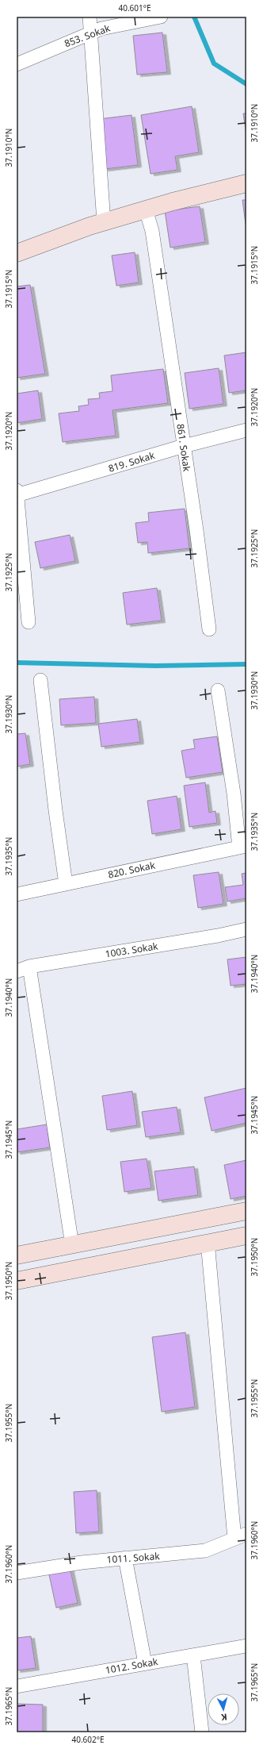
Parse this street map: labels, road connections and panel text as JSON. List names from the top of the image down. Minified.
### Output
{"streets":{"street":["853. Sokak","861. Sokak","819. Sokak","820. Sokak","1003. Sokak","1011. Sokak","1012. Sokak"]},"crossings":[["861. Sokak","819. Sokak"]],"north":"bottom","coordinates":["40.601°E","37.1910°N","37.1915°N","37.1920°N","37.1925°N","37.1930°N","37.1935°N","37.1940°N","37.1945°N","37.1950°N","37.1955°N","37.1960°N","37.1965°N","40.602°E"]}
